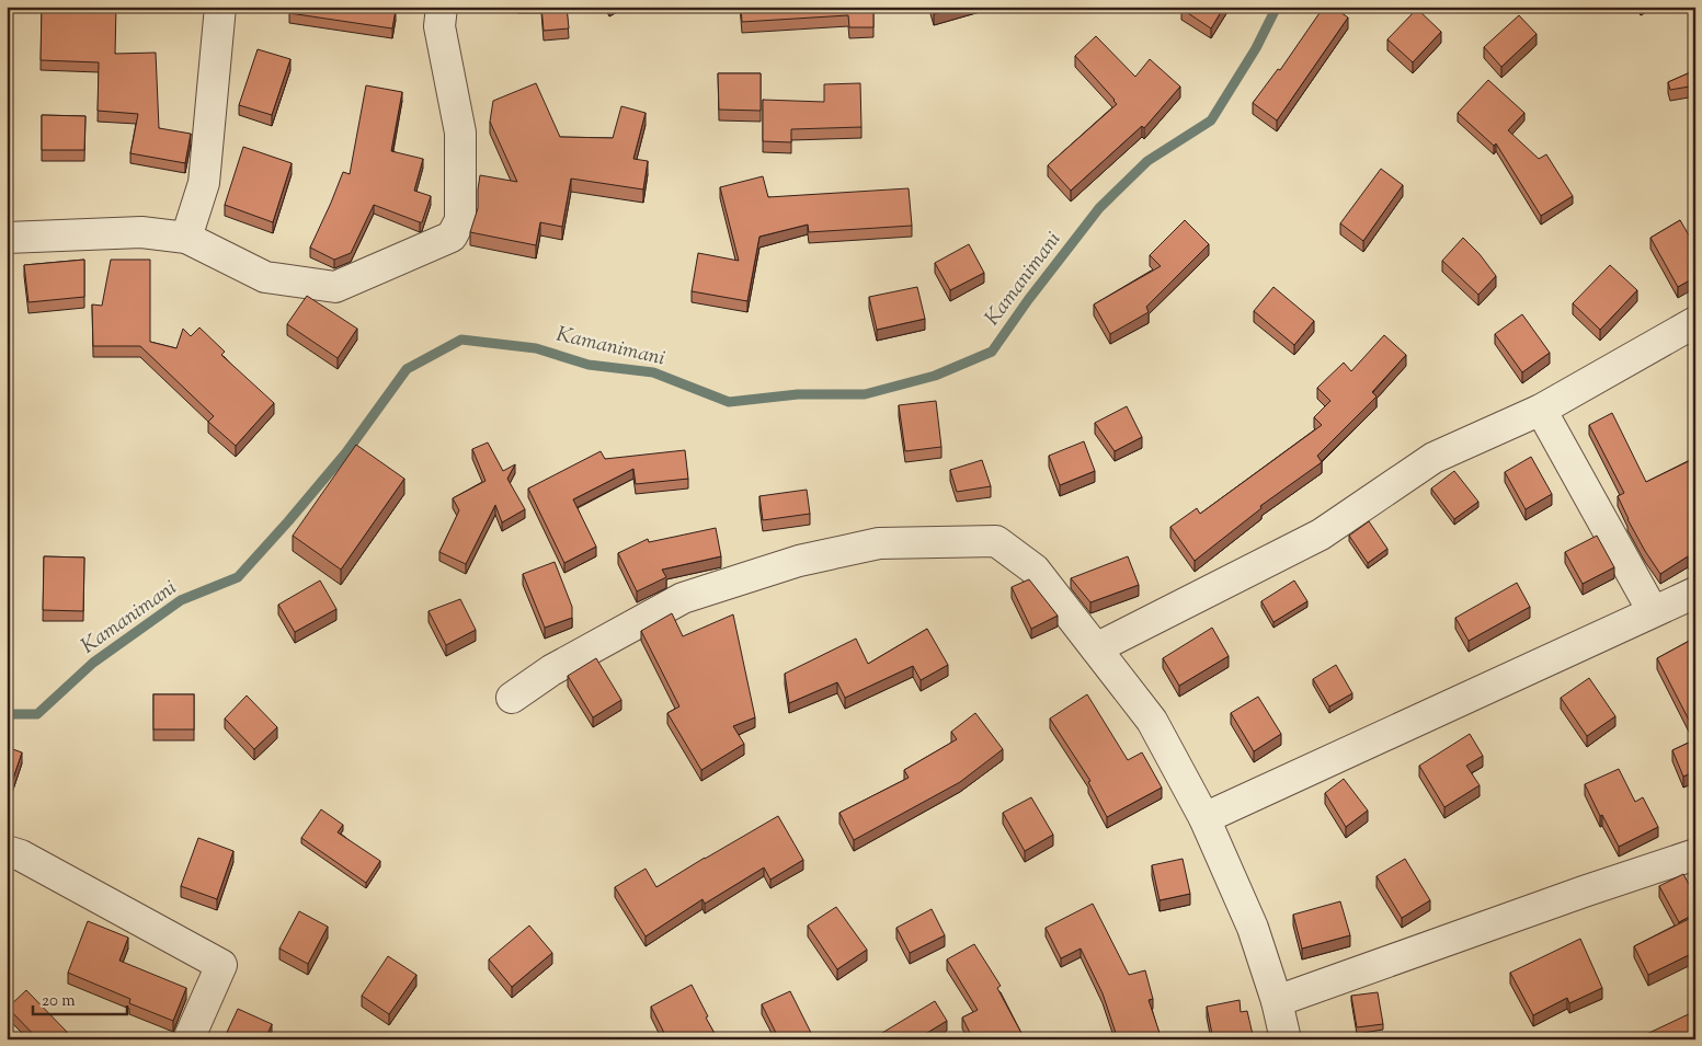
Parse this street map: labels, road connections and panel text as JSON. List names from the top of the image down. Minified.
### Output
{"water":["Kamanimani"],"scale_bar":"20 m"}
